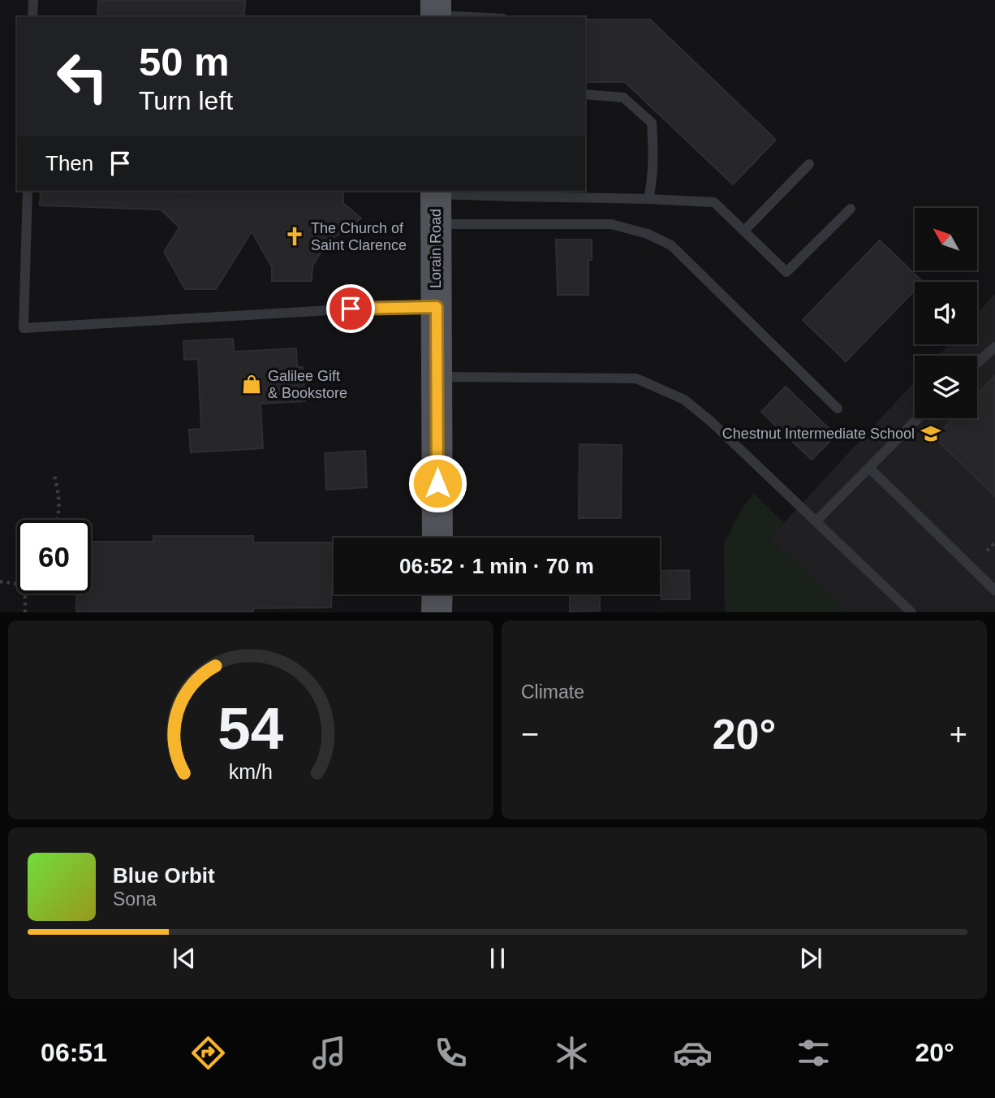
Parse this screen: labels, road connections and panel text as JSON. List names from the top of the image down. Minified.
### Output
{"streets":{"main road":["Lorain Road"]},"places":{"church":["The Church of Saint Clarence"],"shop":["Galilee Gift & Bookstore"],"school or university":["Chestnut Intermediate School"]},"north":"top left","page":{"turn":["50 m","Turn left"],"then":"Then","limit":"60","trip":"06:52 · 1 min · 70 m","tile":"Climate","heat":["−","20°","+"],"song":["Blue Orbit","Sona"],"tabs":["06:51","20°"],"gauge":["54","km/h"]}}
